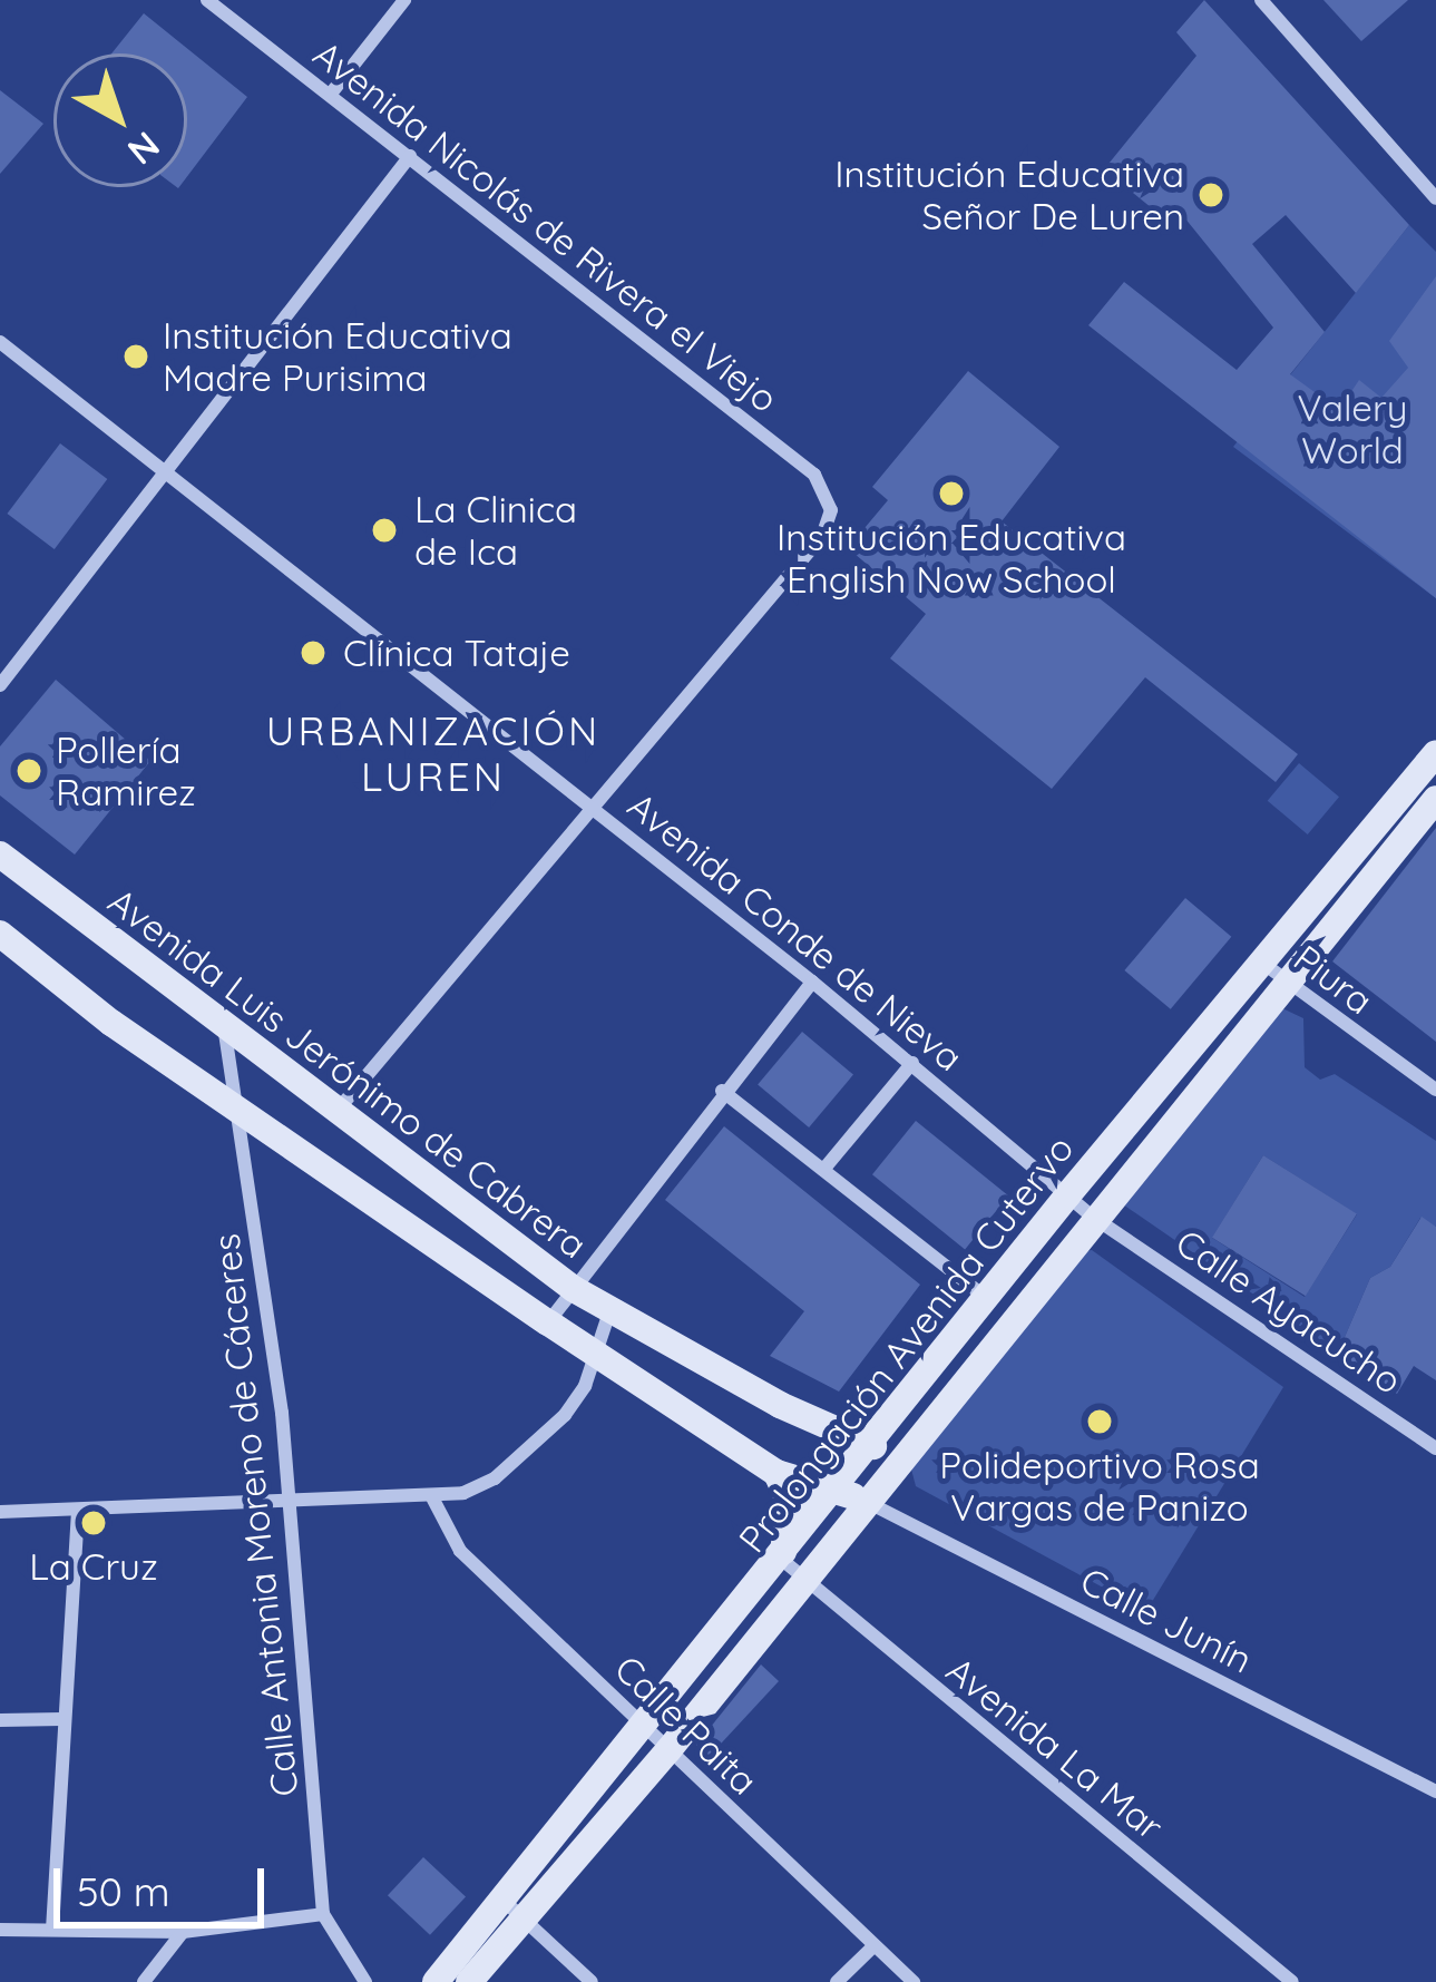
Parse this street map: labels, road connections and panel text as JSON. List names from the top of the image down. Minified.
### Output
{"streets":{"street":["Avenida Nicolás de Rivera el Viejo","Avenida Conde de Nieva","Piura","Avenida Luis Jerónimo de Cabrera","Calle Ayacucho","Prolongación Avenida Cutervo","Calle Antonia Moreno de Cáceres","Calle Junín","Calle Paita","Avenida La Mar"]},"crossings":[["Avenida Nicolás de Rivera el Viejo","Avenida Conde de Nieva"],["Avenida Conde de Nieva","Calle Ayacucho"],["Avenida Conde de Nieva","Prolongación Avenida Cutervo"],["Piura","Prolongación Avenida Cutervo"],["Avenida Luis Jerónimo de Cabrera","Prolongación Avenida Cutervo"],["Avenida Luis Jerónimo de Cabrera","Calle Antonia Moreno de Cáceres"],["Calle Ayacucho","Prolongación Avenida Cutervo"],["Prolongación Avenida Cutervo","Calle Junín"],["Prolongación Avenida Cutervo","Calle Paita"],["Prolongación Avenida Cutervo","Avenida La Mar"]],"districts":["URBANIZACIÓN LUREN"],"parks":["Valery World"],"places":["Institución Educativa Señor De Luren","Institución Educativa Madre Purisima","Institución Educativa English Now School","La Clinica de Ica","Clínica Tataje","Pollería Ramirez","Polideportivo Rosa Vargas de Panizo","La Cruz"],"scale_bar":"50 m","north":"bottom right"}
